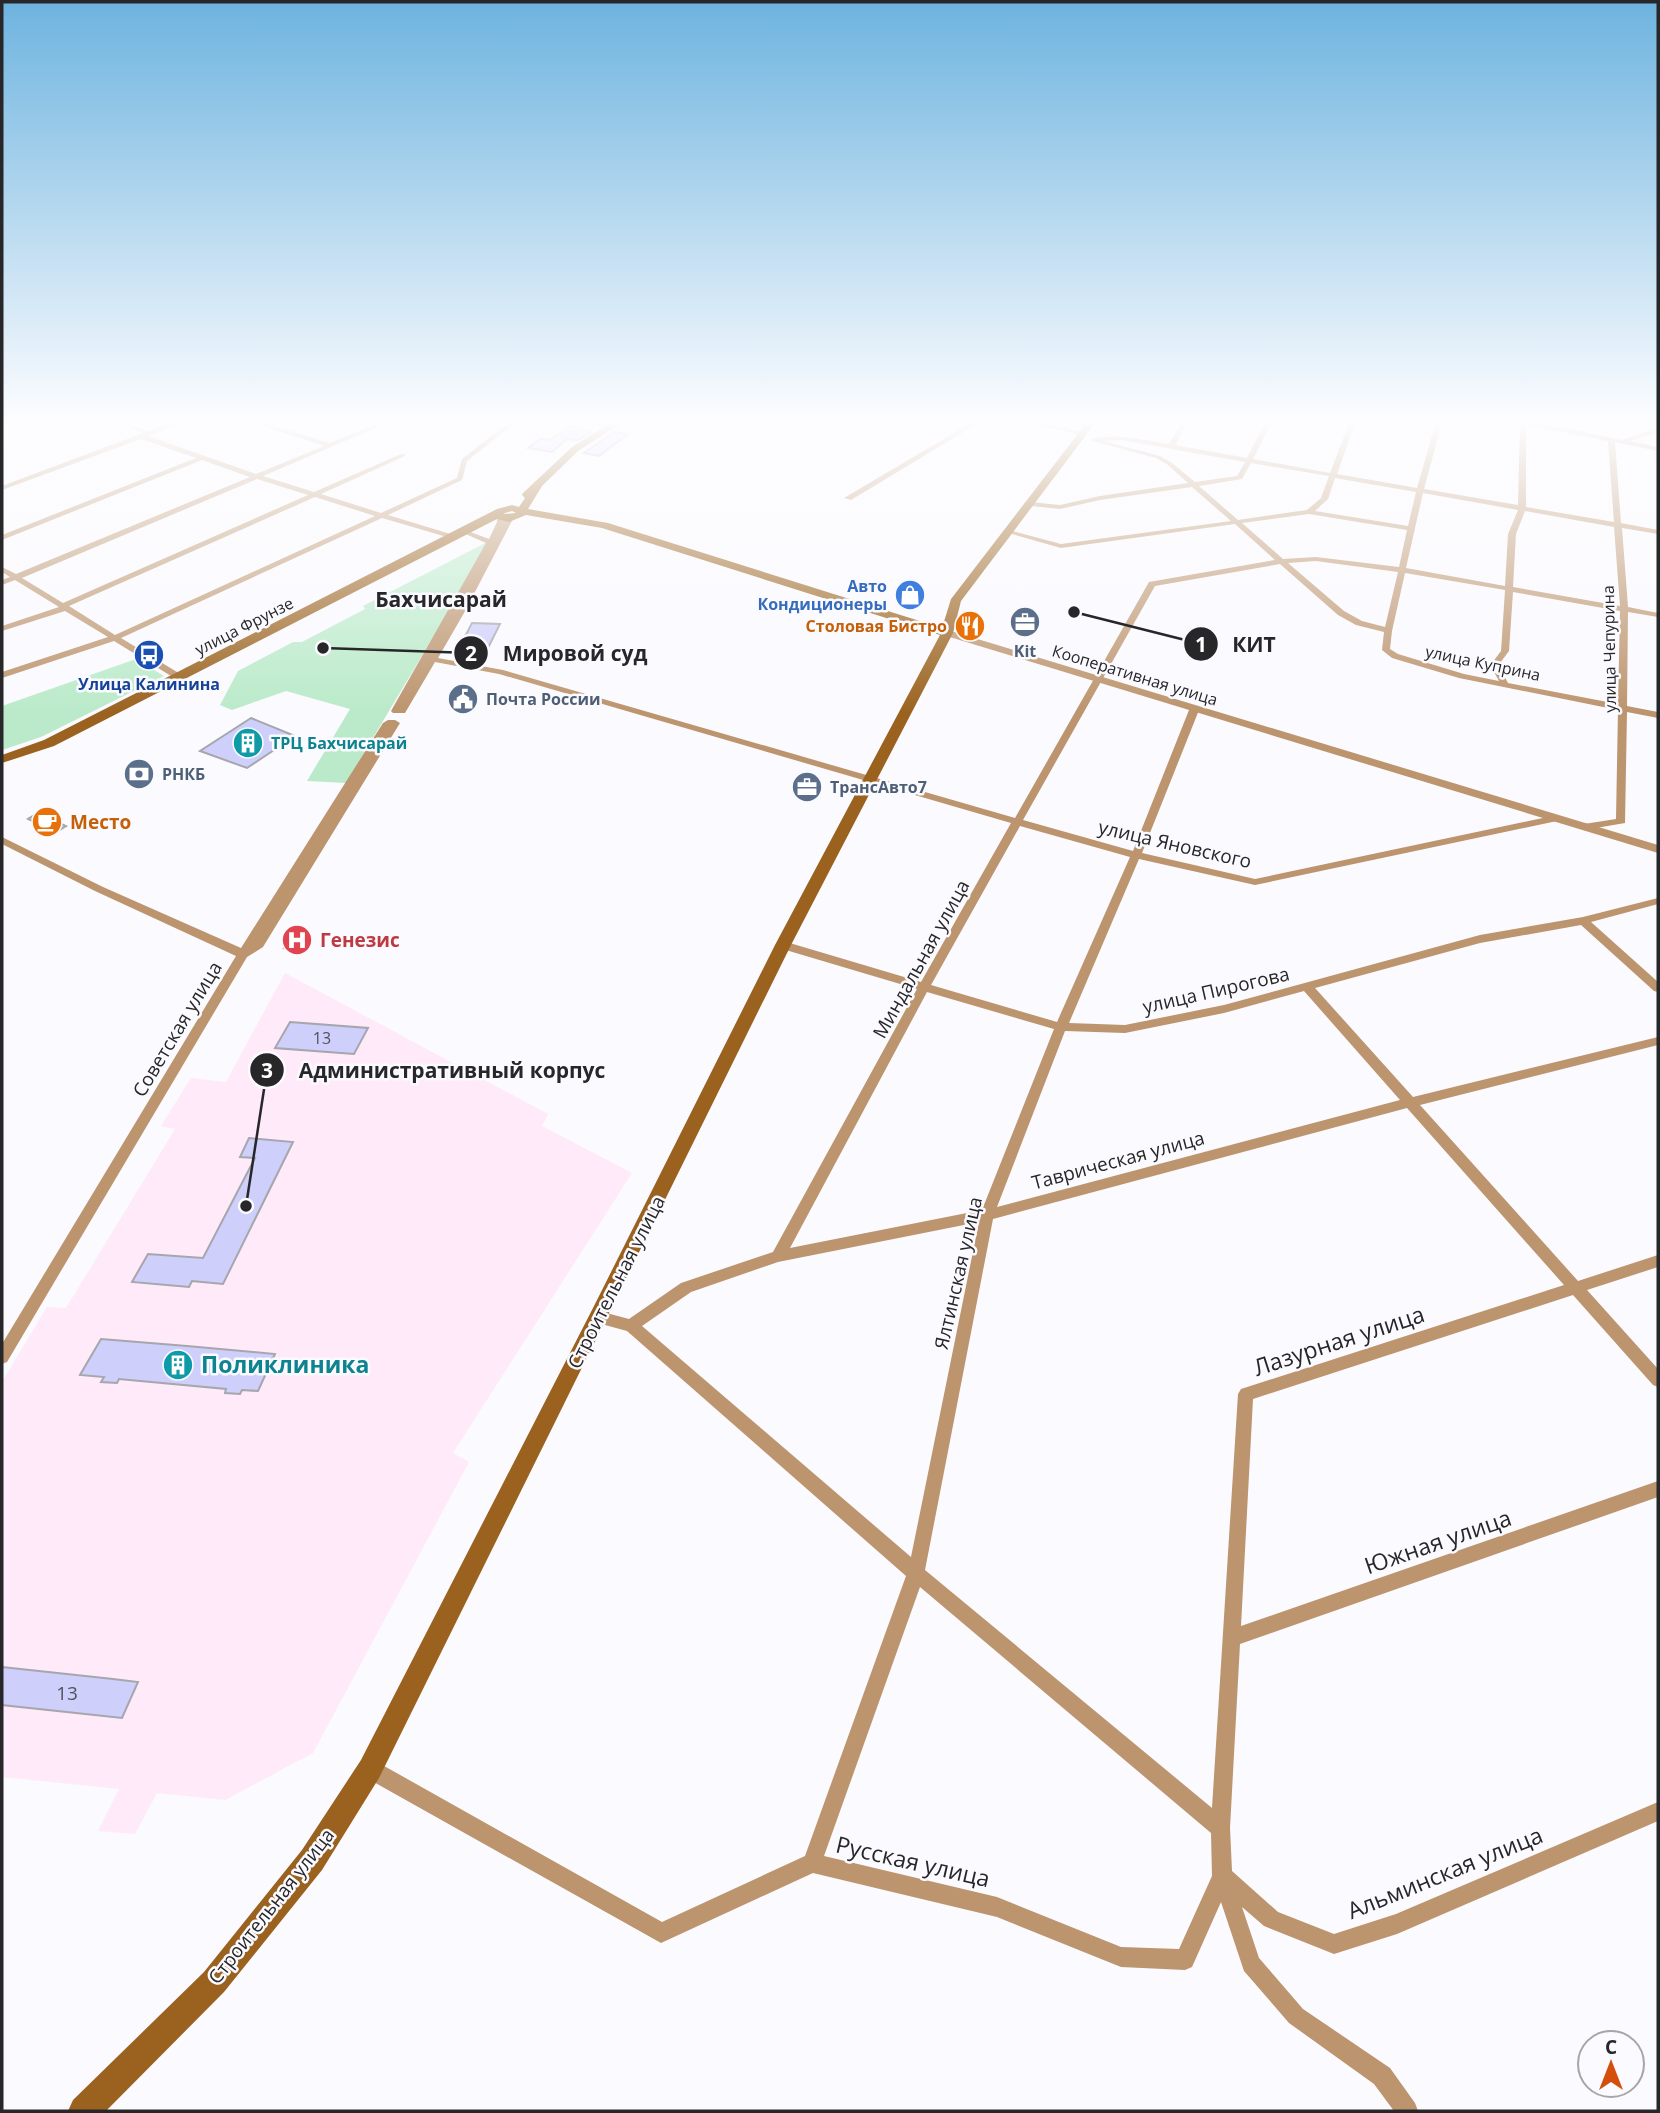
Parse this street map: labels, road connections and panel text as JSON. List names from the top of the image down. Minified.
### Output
{"streets":{"main road":["улица Фрунзе","Кооперативная улица","Строительная улица"],"street":["улица Чепурина","улица Куприна","улица Яновского","Миндальная улица","улица Пирогова","Советская улица","Таврическая улица","Ялтинская улица","Лазурная улица","Южная улица","Русская улица","Альминская улица"]},"crossings":[["улица Чепурина","улица Куприна"],["улица Чепурина","Кооперативная улица"],["Кооперативная улица","улица Яновского"],["Кооперативная улица","Миндальная улица"],["Кооперативная улица","Ялтинская улица"],["Кооперативная улица","Строительная улица"],["улица Яновского","Миндальная улица"],["улица Яновского","Ялтинская улица"],["улица Яновского","Строительная улица"],["Миндальная улица","улица Пирогова"],["Миндальная улица","Таврическая улица"],["улица Пирогова","Ялтинская улица"],["улица Пирогова","Строительная улица"],["Таврическая улица","Ялтинская улица"],["Ялтинская улица","Русская улица"],["Строительная улица","Русская улица"],["Лазурная улица","Южная улица"],["Лазурная улица","Русская улица"],["Русская улица","Альминская улица"]],"districts":["Бахчисарай"],"places":{"shop":["Авто Кондиционеры"],"other":["КИТ","Мировой суд","Административный корпус"],"office":["Kit","ТрансАвто7"],"restaurant":["Столовая Бистро"],"bus stop":["Улица Калинина"],"public building":["Почта России"],"building":["ТРЦ Бахчисарай","Поликлиника"],"bank":["РНКБ"],"cafe":["Место"],"hospital":["Генезис"]},"house_numbers":["13","13"],"north":"top"}
